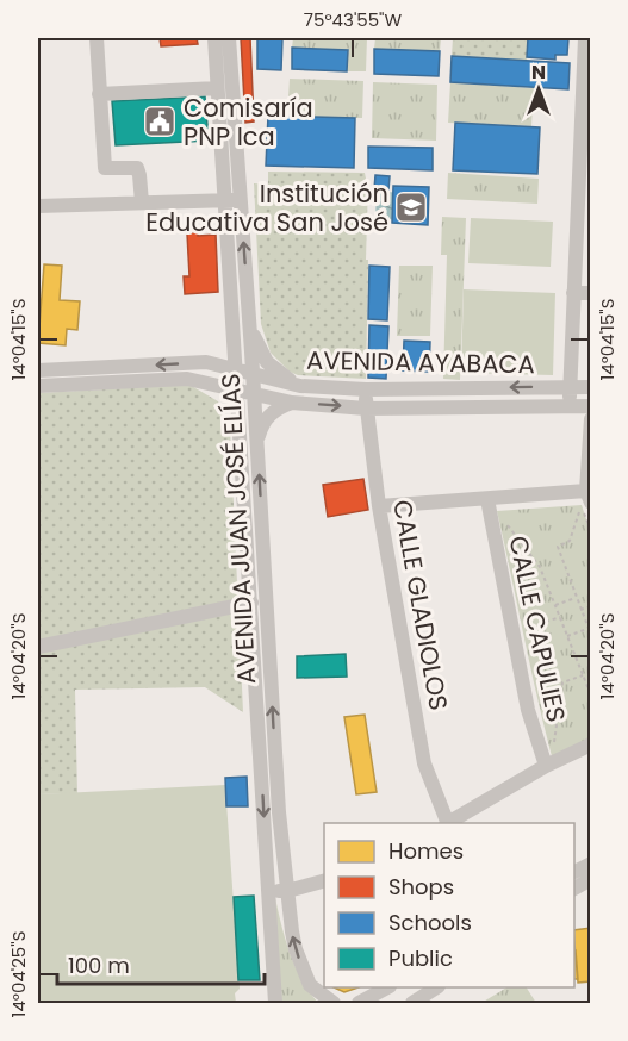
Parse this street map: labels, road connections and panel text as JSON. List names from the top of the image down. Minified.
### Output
{"streets":{"street":["AVENIDA AYABACA","AVENIDA JUAN JOSÉ ELÍAS","CALLE GLADIOLOS","CALLE CAPULIES"]},"crossings":[["AVENIDA AYABACA","AVENIDA JUAN JOSÉ ELÍAS"],["AVENIDA AYABACA","CALLE GLADIOLOS"]],"places":{"public building":["Comisaría PNP Ica"],"school or university":["Institución Educativa San José"]},"legend":["Homes","Shops","Schools","Public"],"scale_bar":"100 m","north":"top","coordinates":["75°43'55\"W","14°04'15\"S","14°04'20\"S","14°04'25\"S"]}
